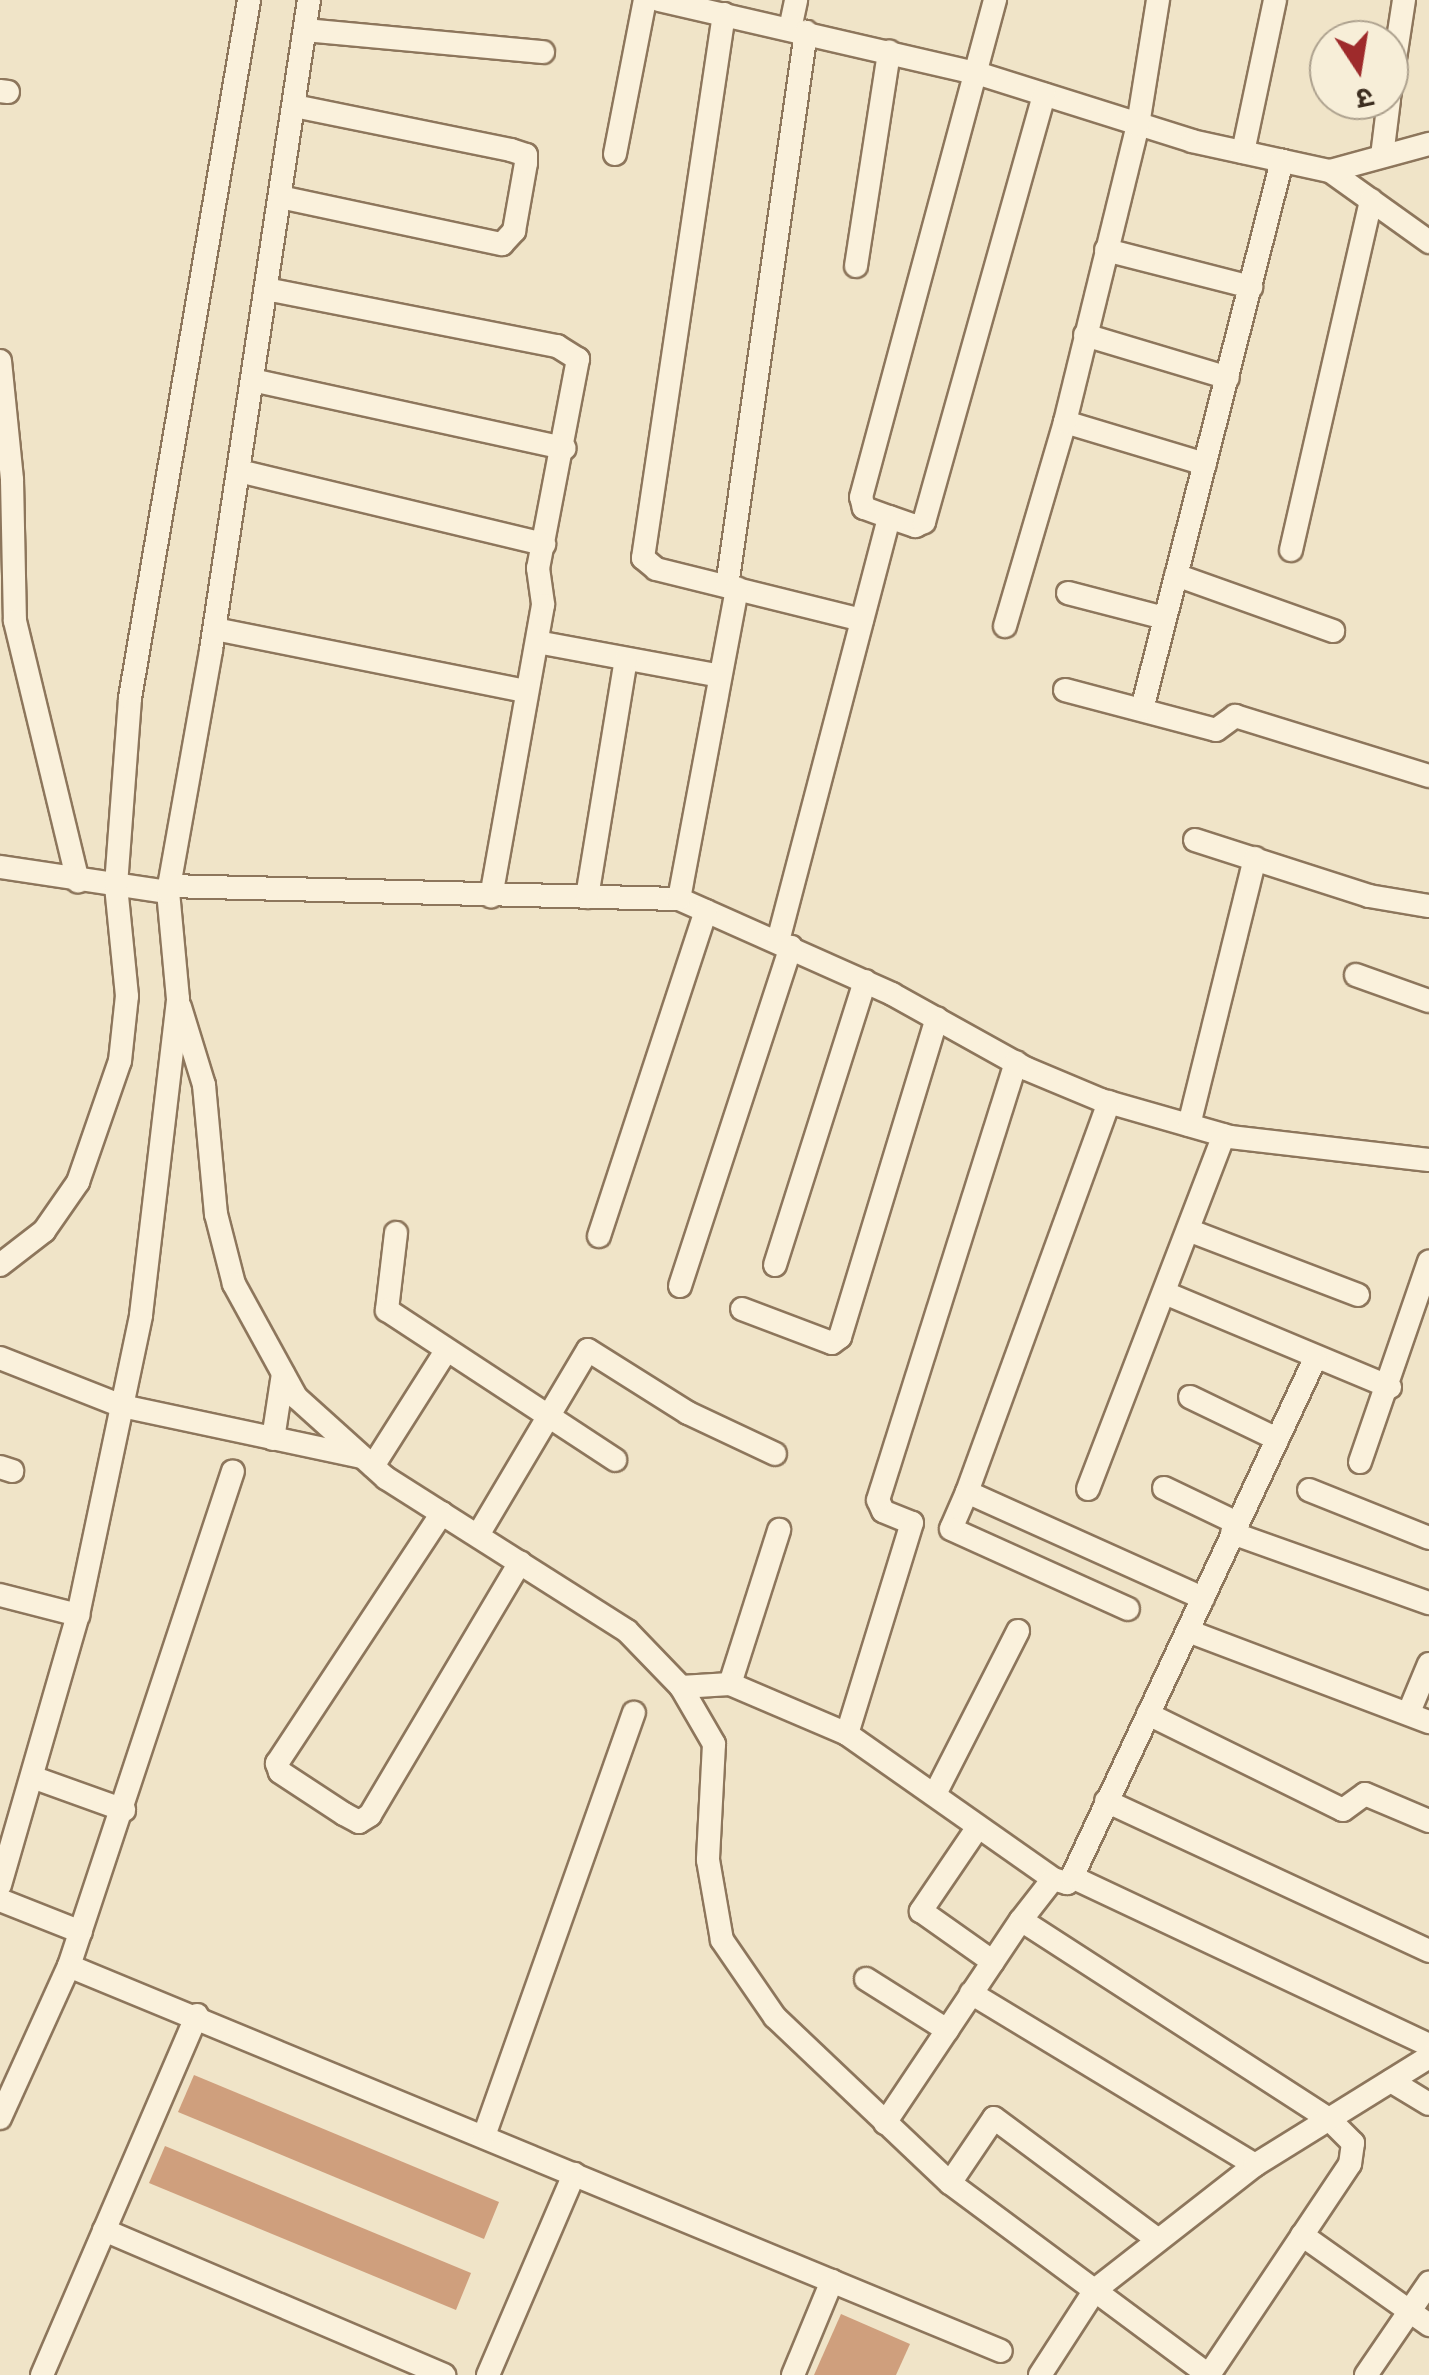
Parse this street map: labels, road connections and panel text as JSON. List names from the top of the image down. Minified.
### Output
{"north":"bottom"}
